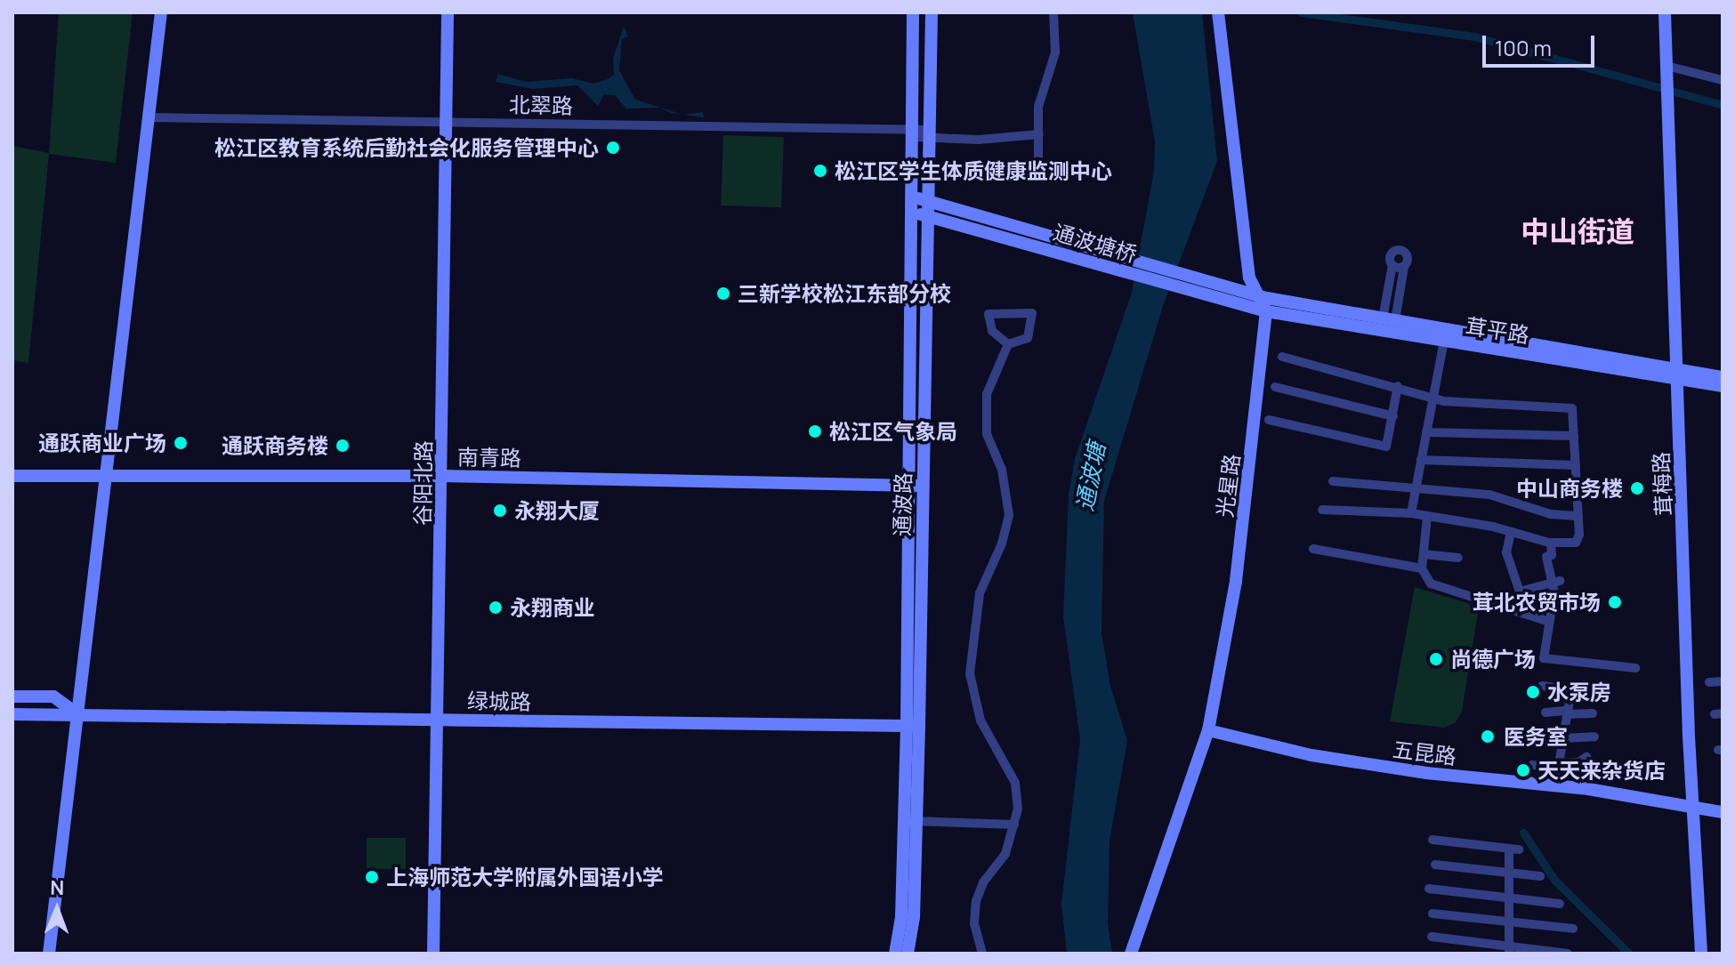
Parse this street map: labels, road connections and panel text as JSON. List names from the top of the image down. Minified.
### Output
{"streets":{"street":["北翠路","通波塘桥","茸平路","南青路","谷阳北路","茸梅路","光星路","通波路","绿城路","五昆路"]},"crossings":[["北翠路","谷阳北路"],["北翠路","通波路"],["通波塘桥","茸平路"],["通波塘桥","光星路"],["通波塘桥","通波路"],["茸平路","茸梅路"],["茸平路","光星路"],["南青路","谷阳北路"],["南青路","通波路"],["谷阳北路","绿城路"],["茸梅路","五昆路"],["光星路","五昆路"],["通波路","绿城路"]],"districts":["中山街道"],"water":["通波塘"],"places":["松江区教育系统后勤社会化服务管理中心","松江区学生体质健康监测中心","三新学校松江东部分校","松江区气象局","通跃商业广场","通跃商务楼","中山商务楼","永翔大厦","茸北农贸市场","永翔商业","尚德广场","水泵房","医务室","天天来杂货店","上海师范大学附属外国语小学"],"scale_bar":"100 m","north":"top"}
